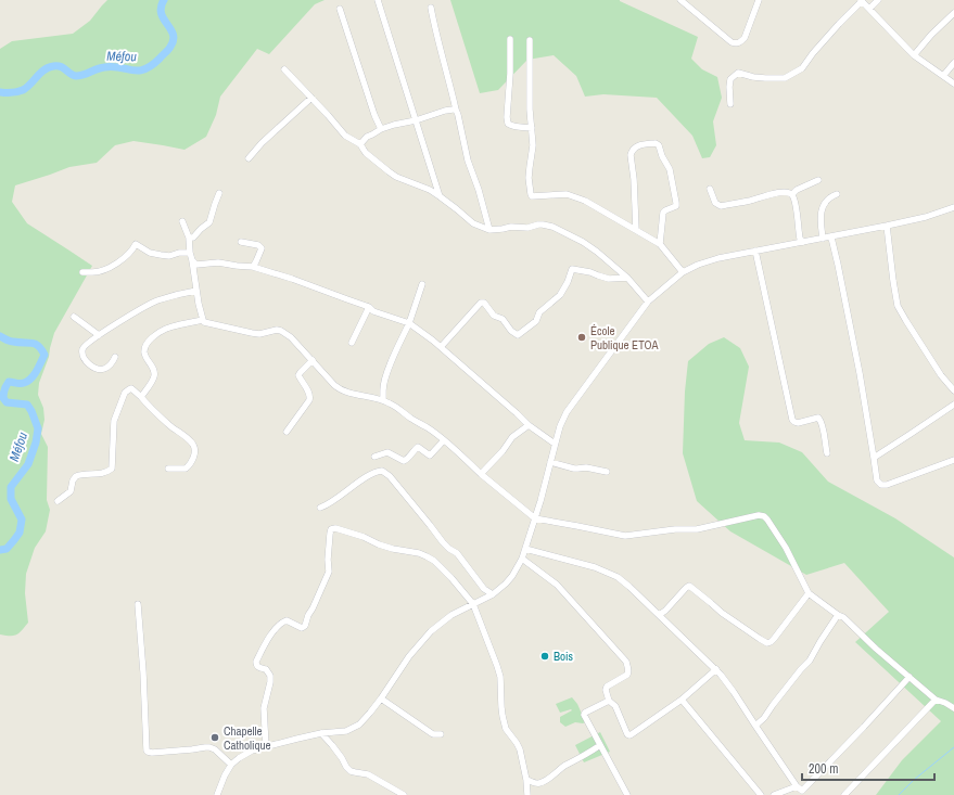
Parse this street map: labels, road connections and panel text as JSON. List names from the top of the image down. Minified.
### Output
{"water":["Méfou"],"places":["École Publique ETOA","Bois","Chapelle Catholique"],"scale_bar":"200 m"}
